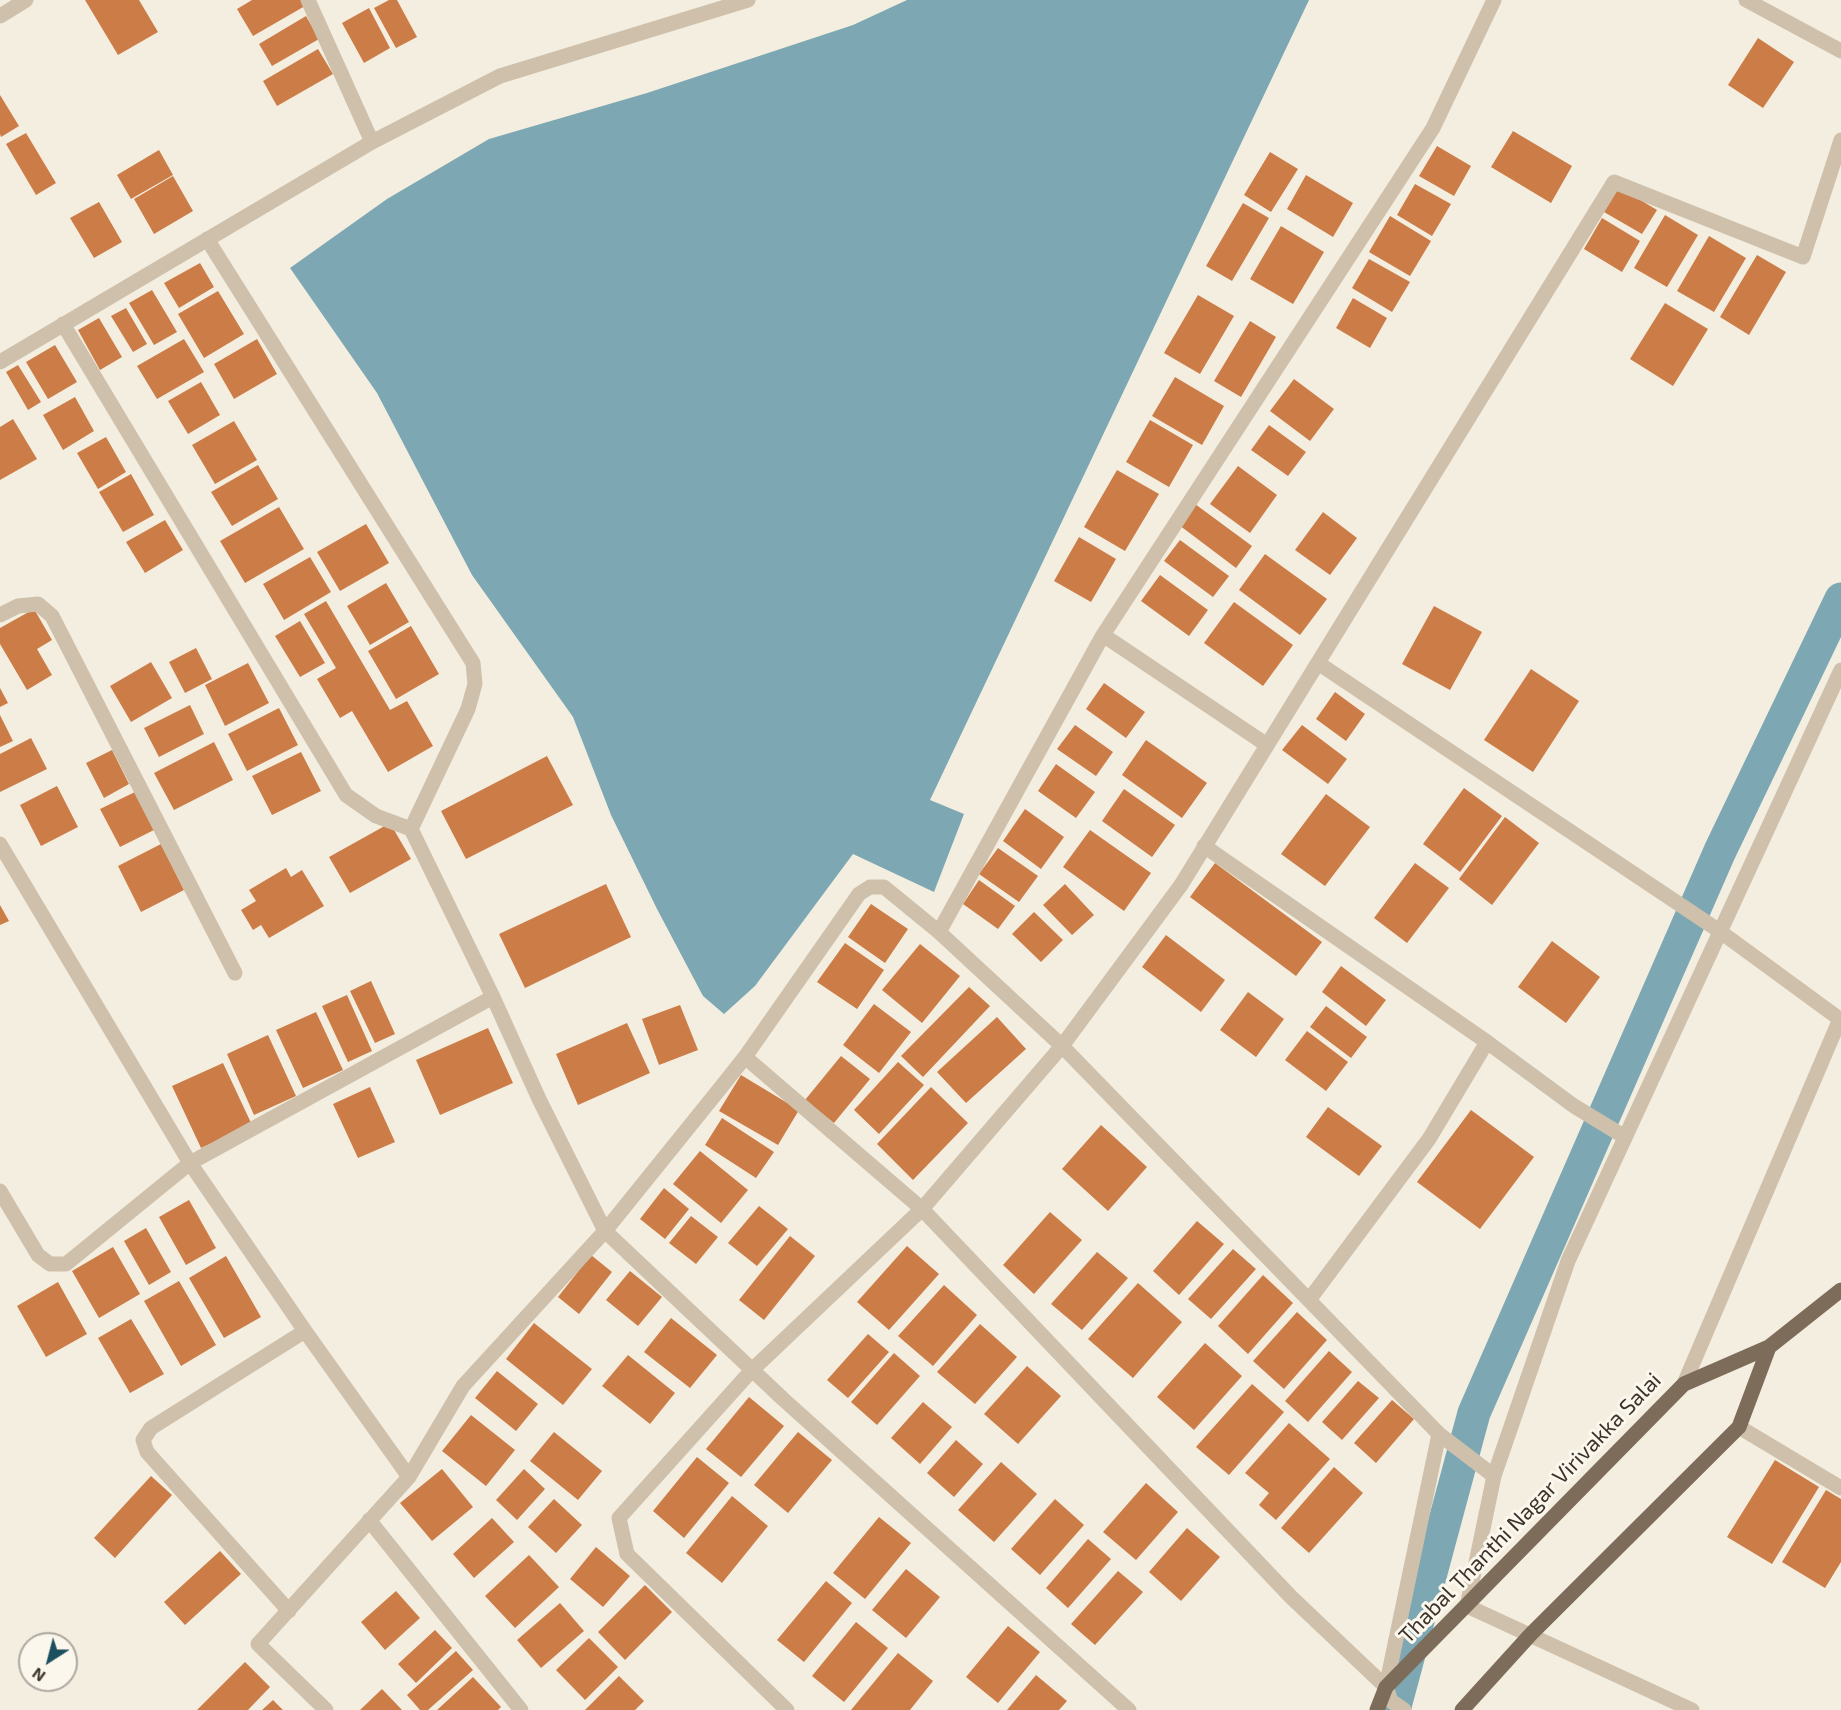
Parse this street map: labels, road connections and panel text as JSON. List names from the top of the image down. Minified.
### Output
{"streets":{"main road":["Thabal Thanthi Nagar Virivakka Salai"]},"north":"bottom left"}
